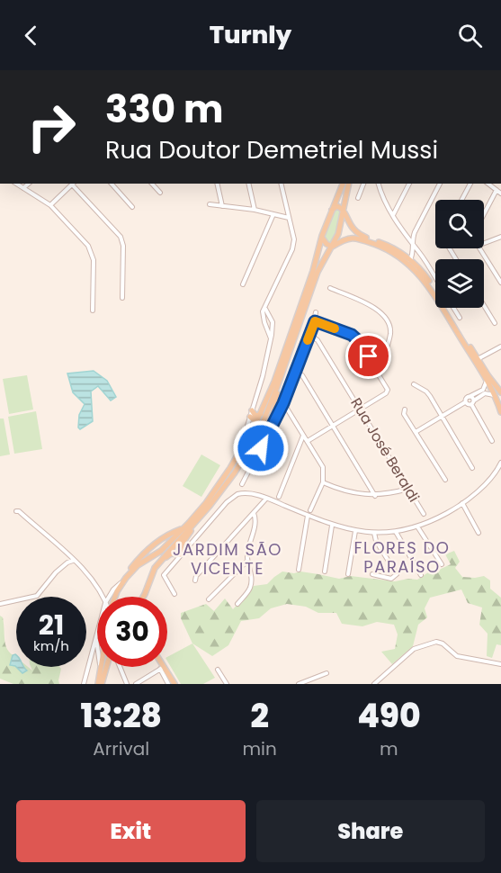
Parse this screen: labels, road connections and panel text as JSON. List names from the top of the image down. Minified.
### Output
{"streets":{"street":["Rua José Beraldi"]},"districts":["FLORES DO PARAÍSO","JARDIM SÃO VICENTE"],"page":{"header":"Turnly","turn":["330 m","Rua Doutor Demetriel Mussi"],"speed":"21 km/h","limit":"30","eta":["13:28","Arrival","2","min","490","m"],"buttons":["Exit","Share"]}}
